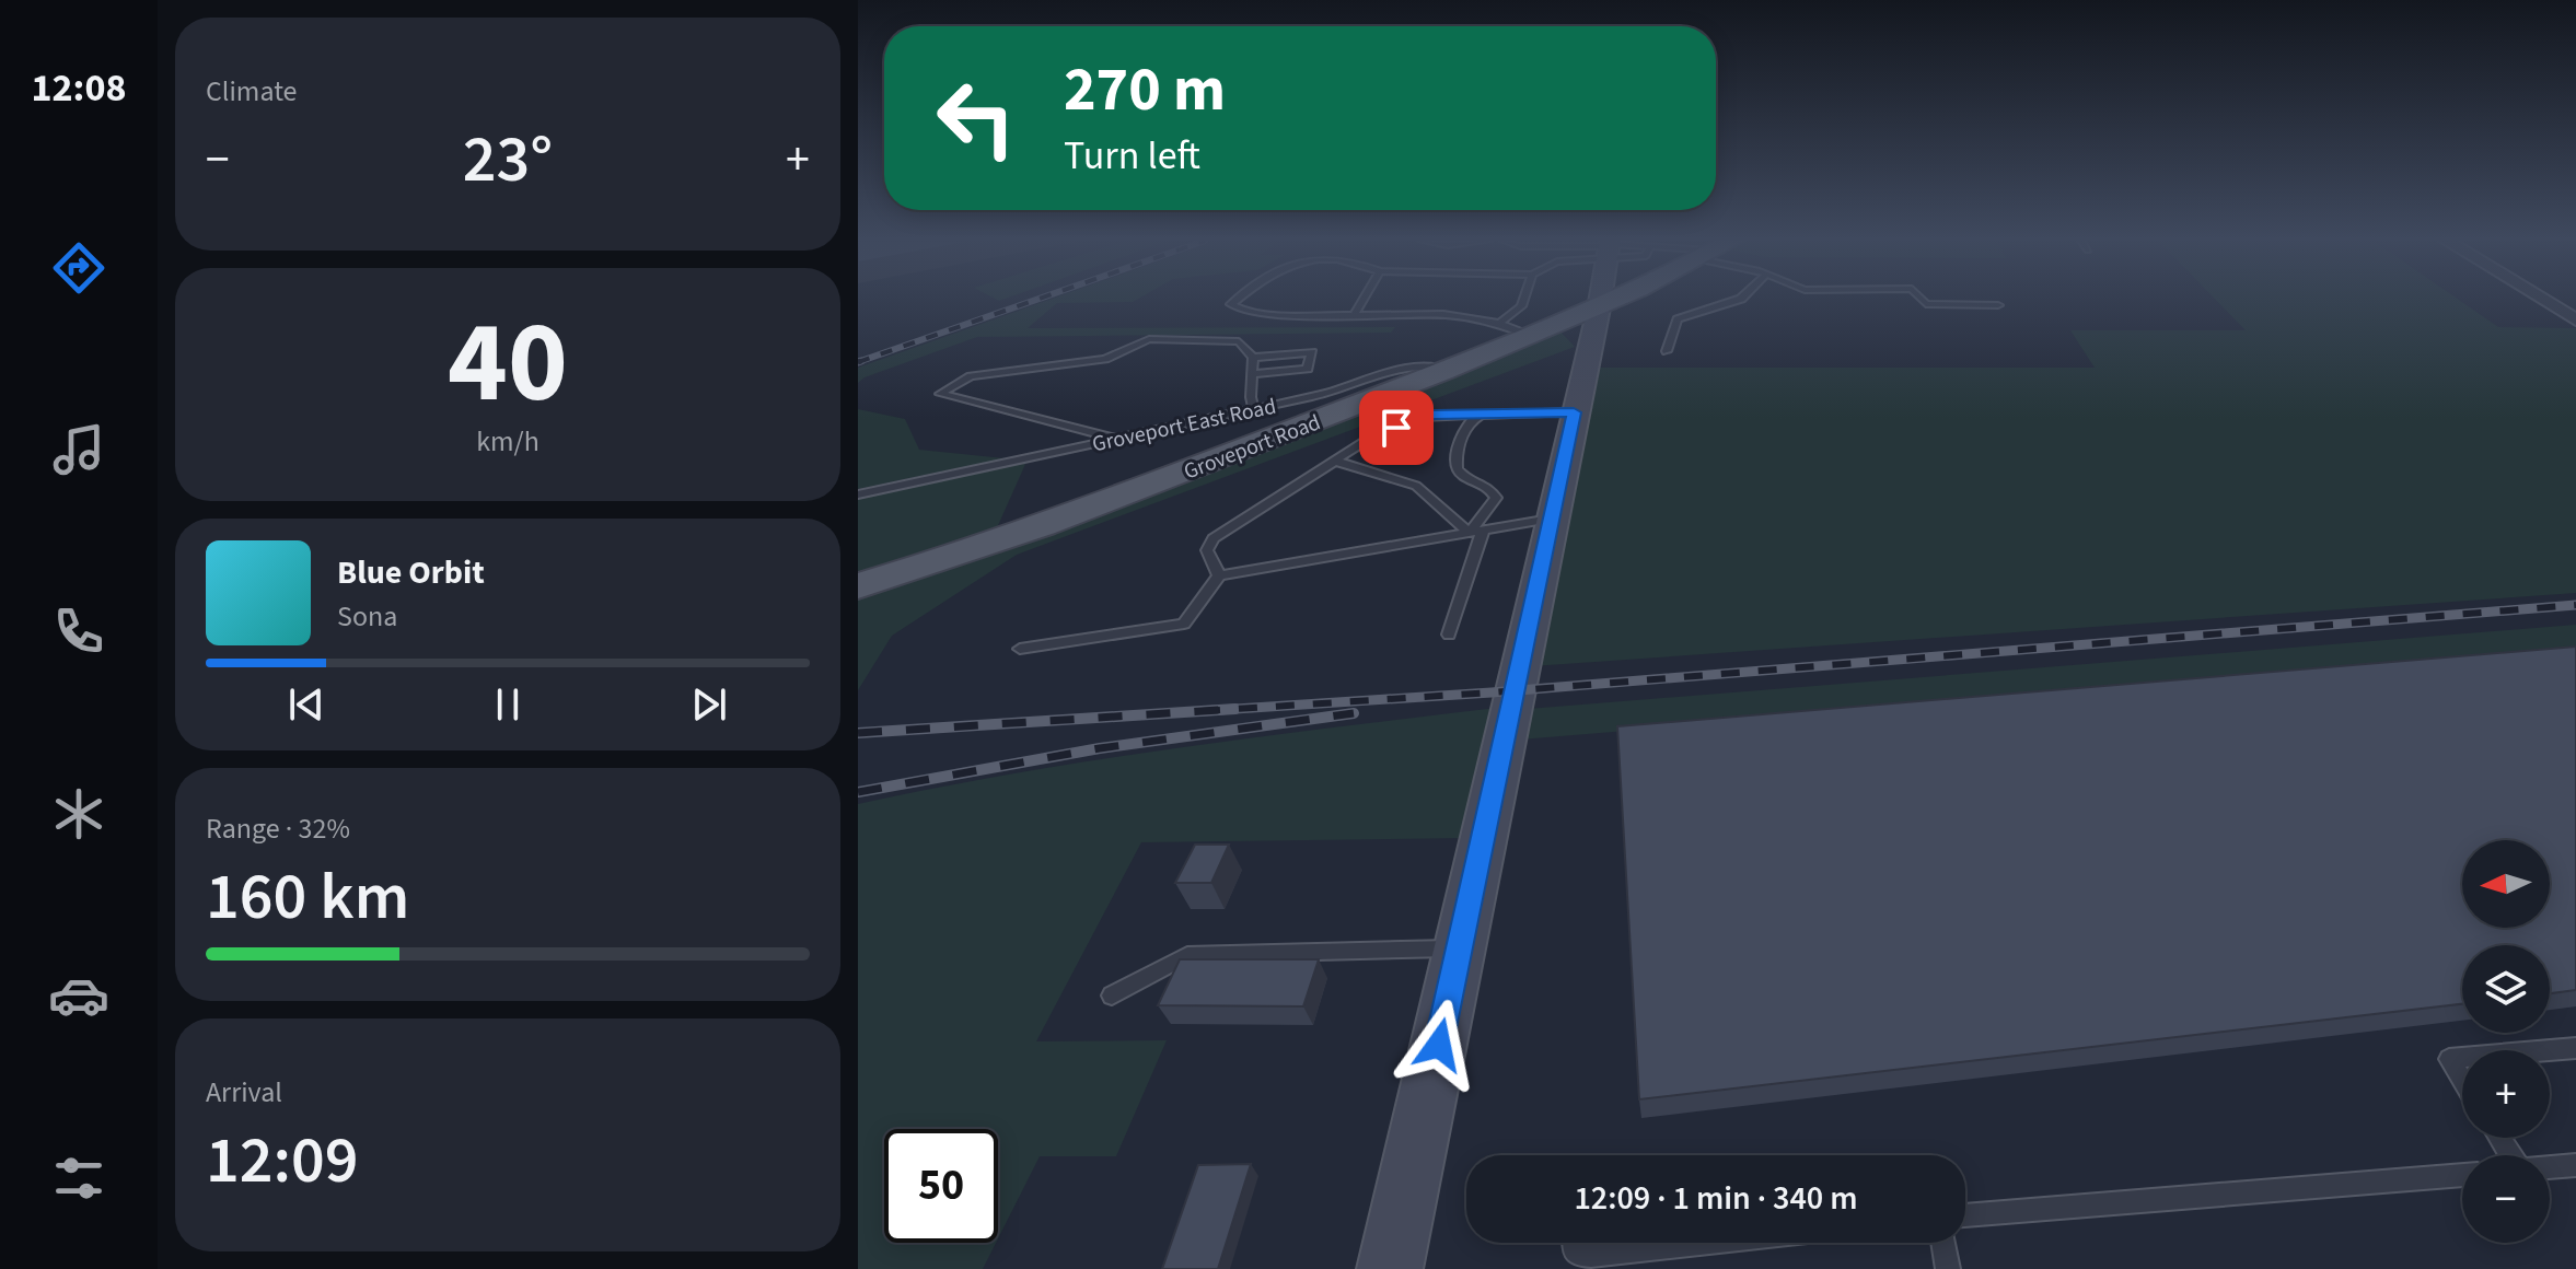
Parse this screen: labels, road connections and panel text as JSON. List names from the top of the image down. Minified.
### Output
{"streets":{"main road":["Groveport Road"],"lane":["Groveport East Road"]},"crossings":[["Groveport East Road","Groveport Road"]],"north":"left","page":{"tabs":"12:08","tile":["Climate",["40","km/h"],["Range · 32%","160 km"],["Arrival","12:09"]],"turn":["270 m","Turn left"],"heat":["−","23°","+"],"song":["Blue Orbit","Sona"],"map_buttons":["+","−"],"limit":"50","trip":"12:09 · 1 min · 340 m"}}
